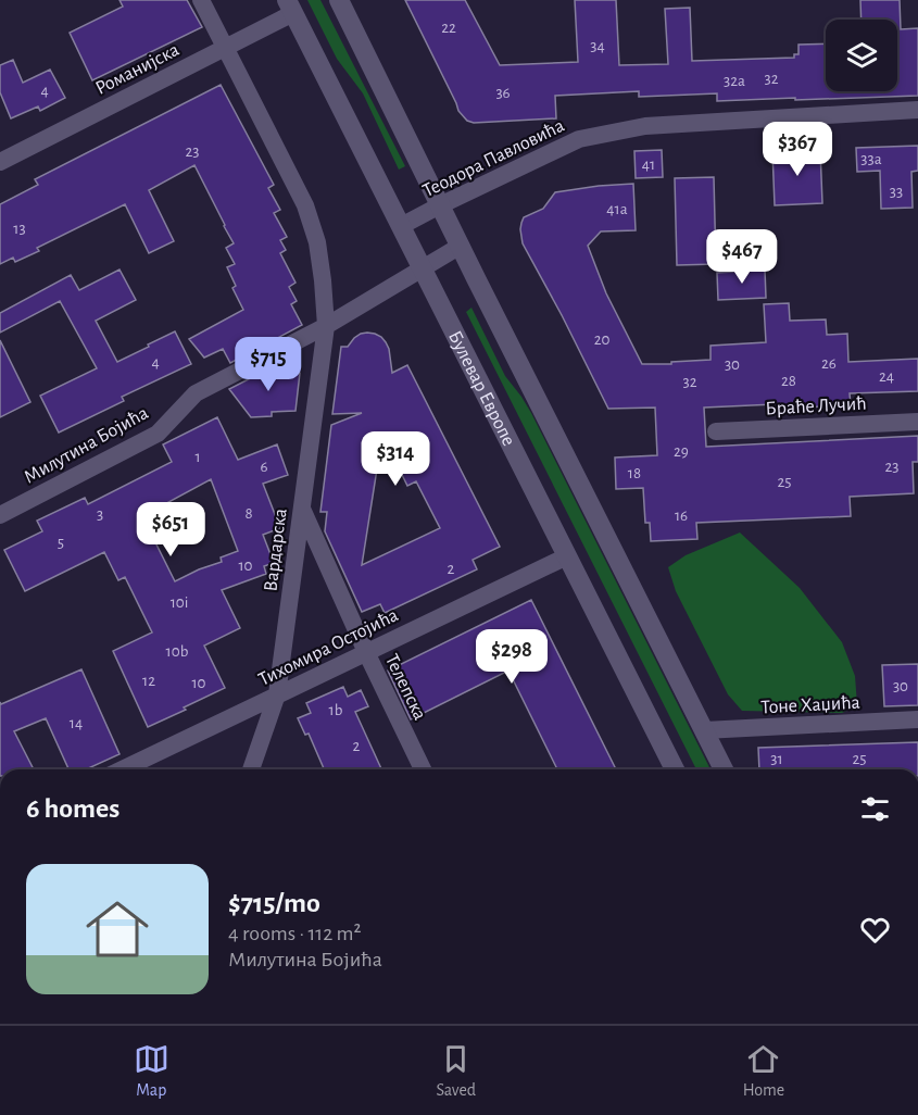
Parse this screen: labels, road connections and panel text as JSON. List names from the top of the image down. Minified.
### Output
{"streets":{"main road":["Булевар Европе"],"street":["Романијска","Теодора Павловића","Браће Лучић","Милутина Бојића","Вардарска","Тихомира Остојића","Телепска","Тоне Хаџића"]},"crossings":[["Романијска","Булевар Европе"],["Теодора Павловића","Булевар Европе"],["Булевар Европе","Милутина Бојића"],["Булевар Европе","Тихомира Остојића"],["Милутина Бојића","Вардарска"],["Вардарска","Тихомира Остојића"],["Вардарска","Телепска"],["Тихомира Остојића","Телепска"]],"house_numbers":["22","34","32","32a","4","36","23","33a","41","33","41a","13","20","4","26","30","24","28","32","29","1","6","23","18","25","8","3","16","5","10","2","10i","10b","12","10","30","1b","14","2","31","25"],"page":{"price":["$367","$467","$715","$314","$651","$298"],"heading":"6 homes","list":[{"name":"$715/mo","note":"4 rooms · 112 m² · Милутина Бојића"}],"tabs":["Map","Saved","Home"]}}
